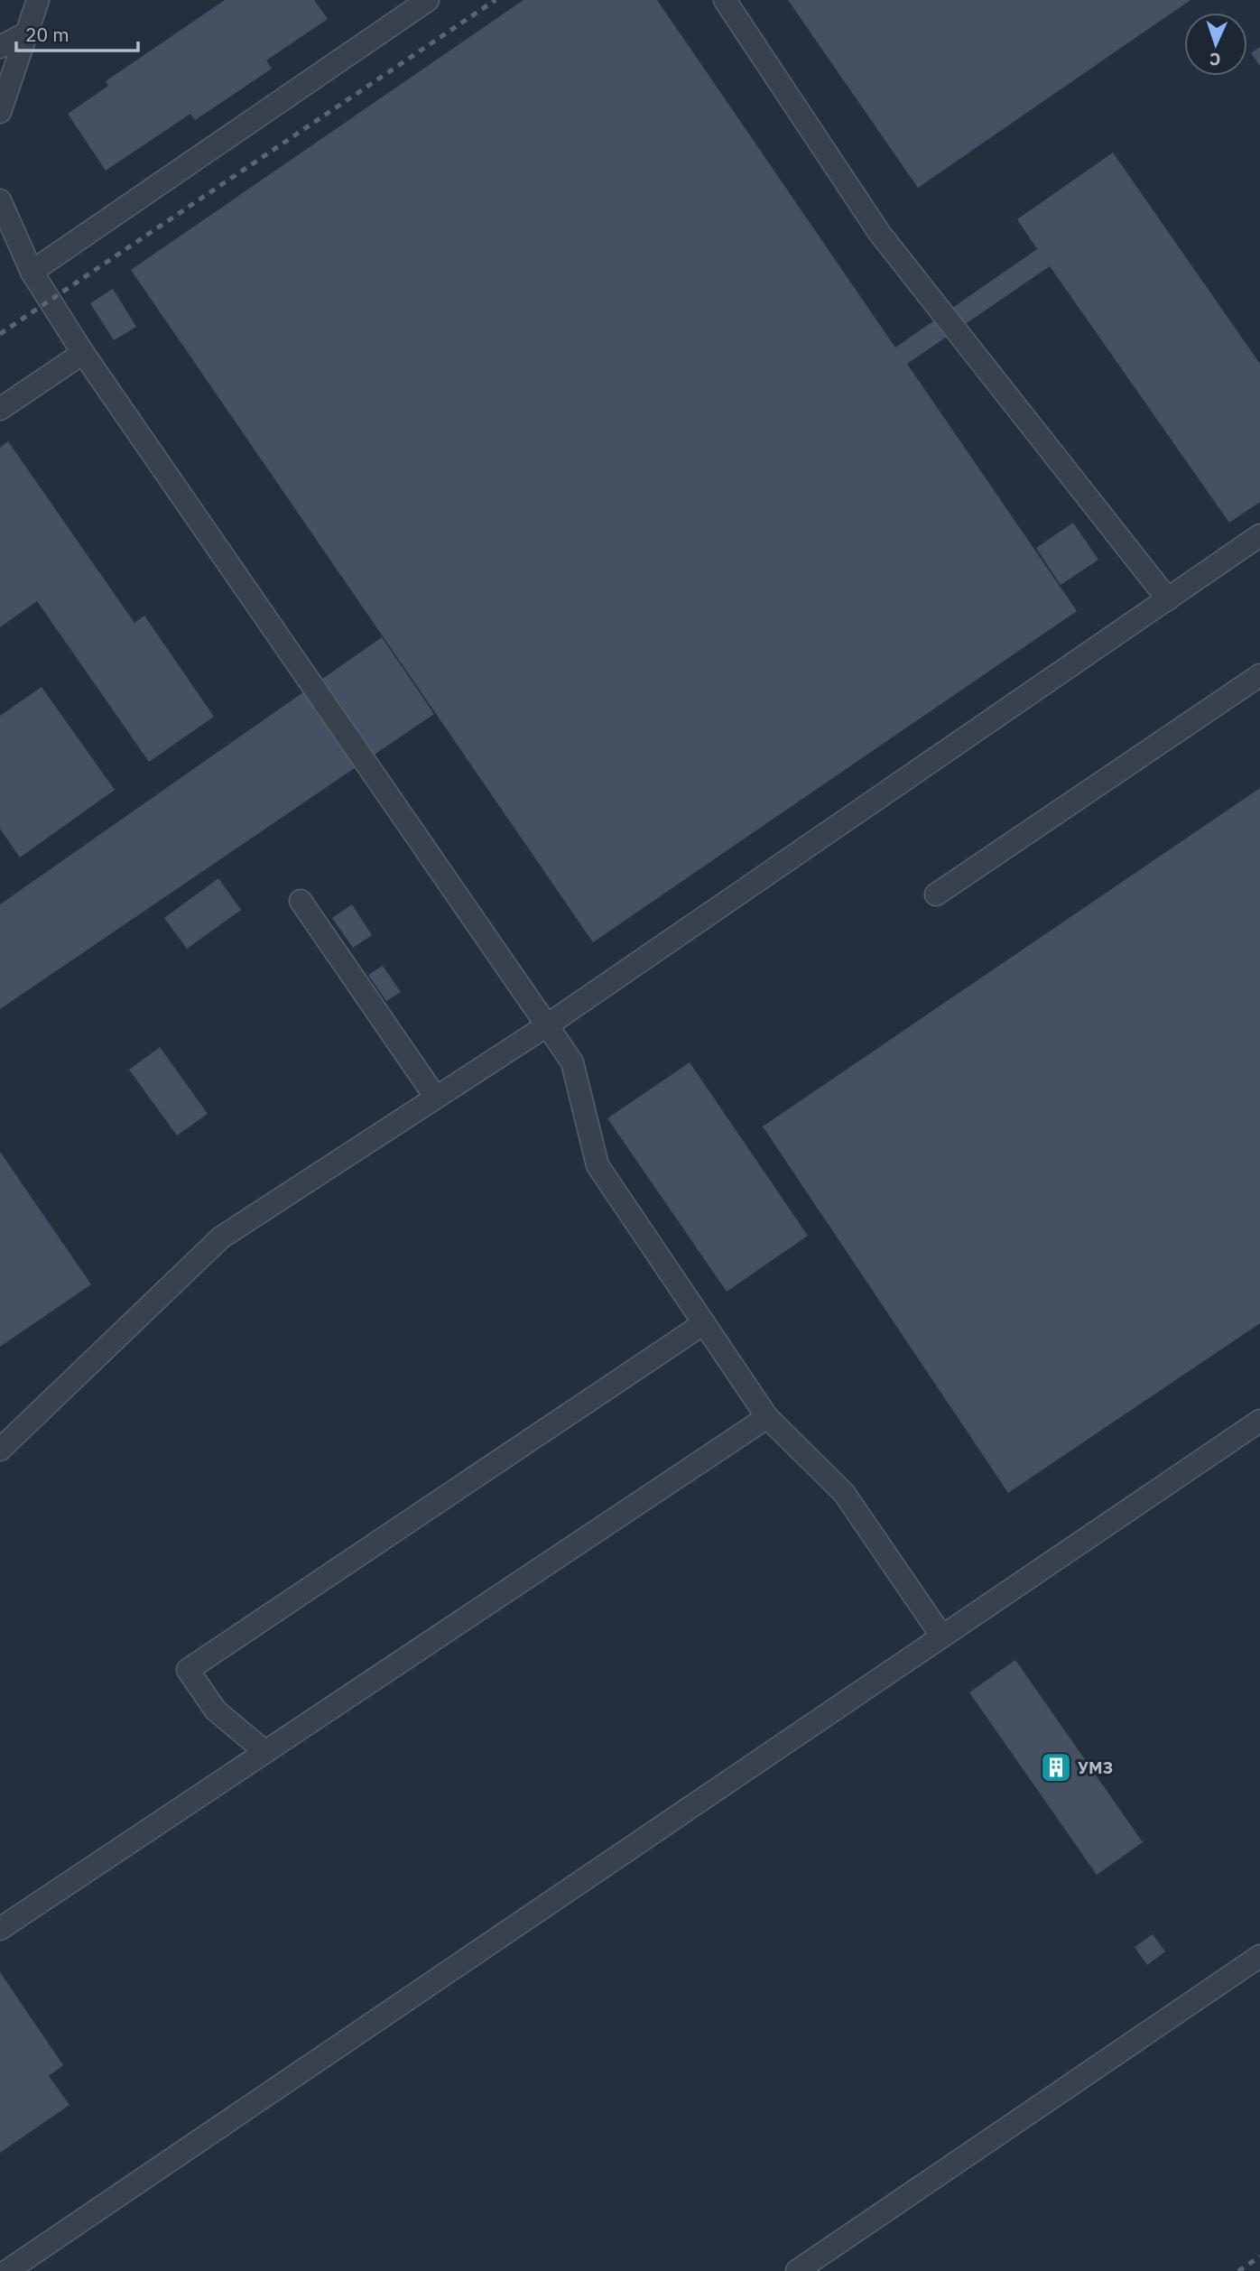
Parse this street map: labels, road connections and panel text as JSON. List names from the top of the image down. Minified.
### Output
{"places":{"building":["УМЗ"]},"scale_bar":"20 m","north":"bottom"}
